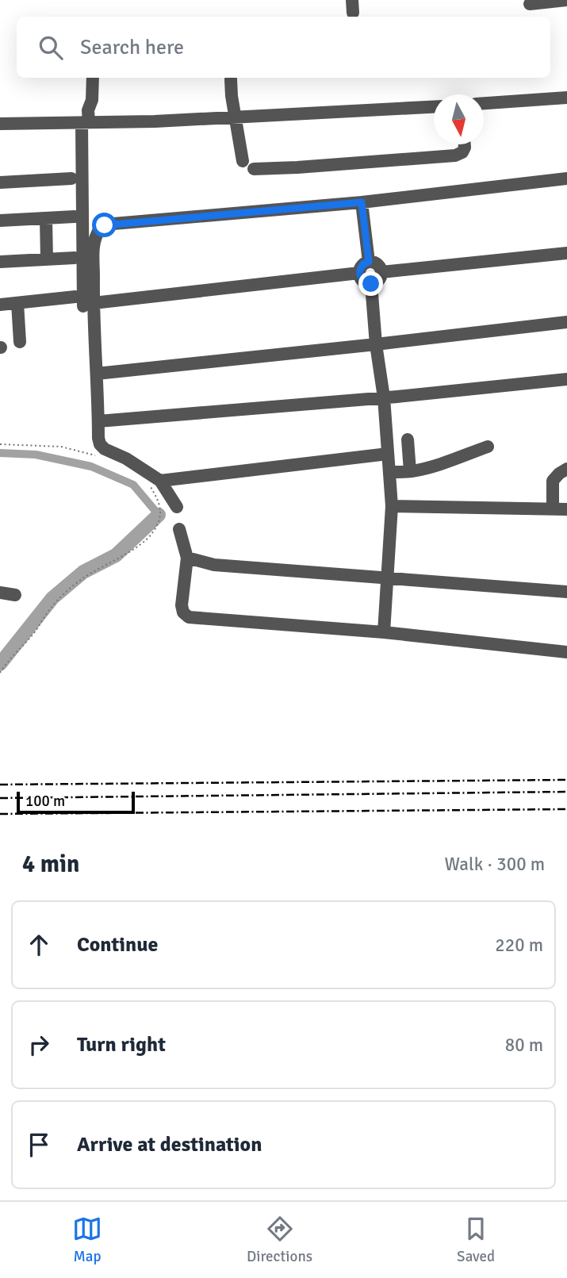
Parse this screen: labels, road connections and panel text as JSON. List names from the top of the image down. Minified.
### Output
{"scale_bar":"100 m","north":"bottom","page":{"search":"Search here","scale":"100 m","heading":["4 min","Walk · 300 m"],"list":[["Continue","220 m"],["Turn right","80 m"],"Arrive at destination"],"nav":["Map","Directions","Saved"]}}
